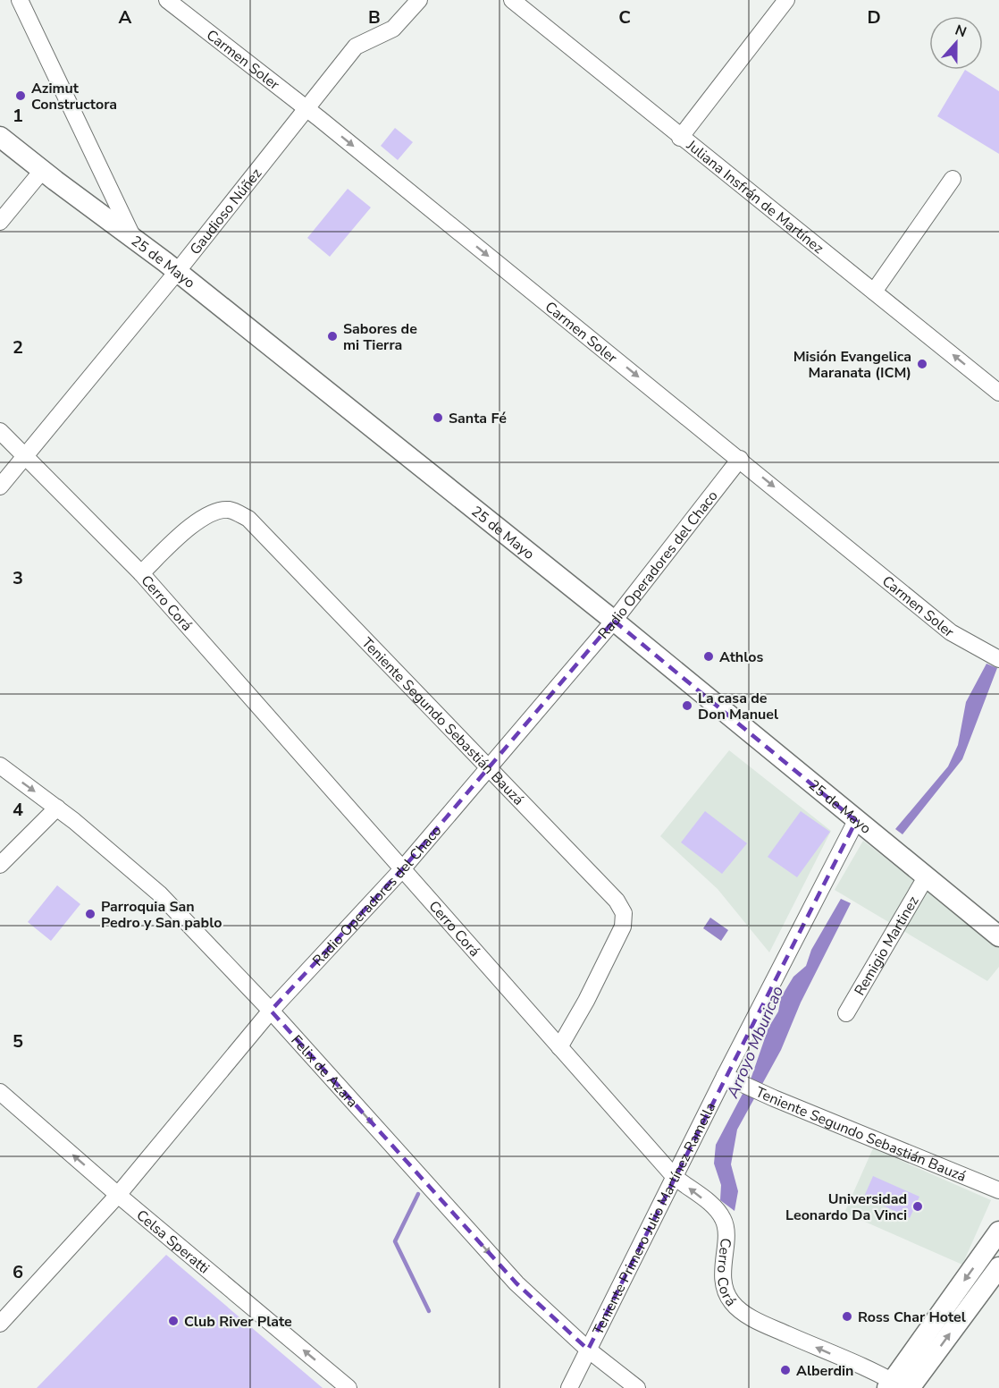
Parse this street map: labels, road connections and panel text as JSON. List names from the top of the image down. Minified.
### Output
{"streets":{"main road":["25 de Mayo"],"street":["Carmen Soler","Juliana Insfrán de Martínez","Gaudioso Núñez","Radio Operadores del Chaco","Cerro Corá","Teniente Segundo Sebastián Bauzá","Remigio Martinez","Felix de Azara","Teniente Primero Julio Martínez Ramella","Celsa Speratti"]},"crossings":[["Carmen Soler","Gaudioso Núñez"],["Carmen Soler","Radio Operadores del Chaco"],["Gaudioso Núñez","25 de Mayo"],["Gaudioso Núñez","Cerro Corá"],["25 de Mayo","Radio Operadores del Chaco"],["25 de Mayo","Remigio Martinez"],["25 de Mayo","Teniente Primero Julio Martínez Ramella"],["Radio Operadores del Chaco","Cerro Corá"],["Radio Operadores del Chaco","Teniente Segundo Sebastián Bauzá"],["Radio Operadores del Chaco","Felix de Azara"],["Radio Operadores del Chaco","Celsa Speratti"],["Cerro Corá","Teniente Segundo Sebastián Bauzá"],["Cerro Corá","Teniente Primero Julio Martínez Ramella"],["Teniente Segundo Sebastián Bauzá","Teniente Primero Julio Martínez Ramella"],["Felix de Azara","Teniente Primero Julio Martínez Ramella"]],"one_way":["Carmen Soler","Felix de Azara","Celsa Speratti"],"water":["Arroyo Mburicao"],"places":["Azimut Constructora","Sabores de mi Tierra","Misión Evangelica Maranata (ICM)","Santa Fé","Athlos","La casa de Don Manuel","Parroquia San Pedro y San pablo","Universidad Leonardo Da Vinci","Ross Char Hotel","Club River Plate","Alberdin"],"north":"top","grid":{"columns":["A","B","C","D"],"rows":["1","2","3","4","5","6"]}}
